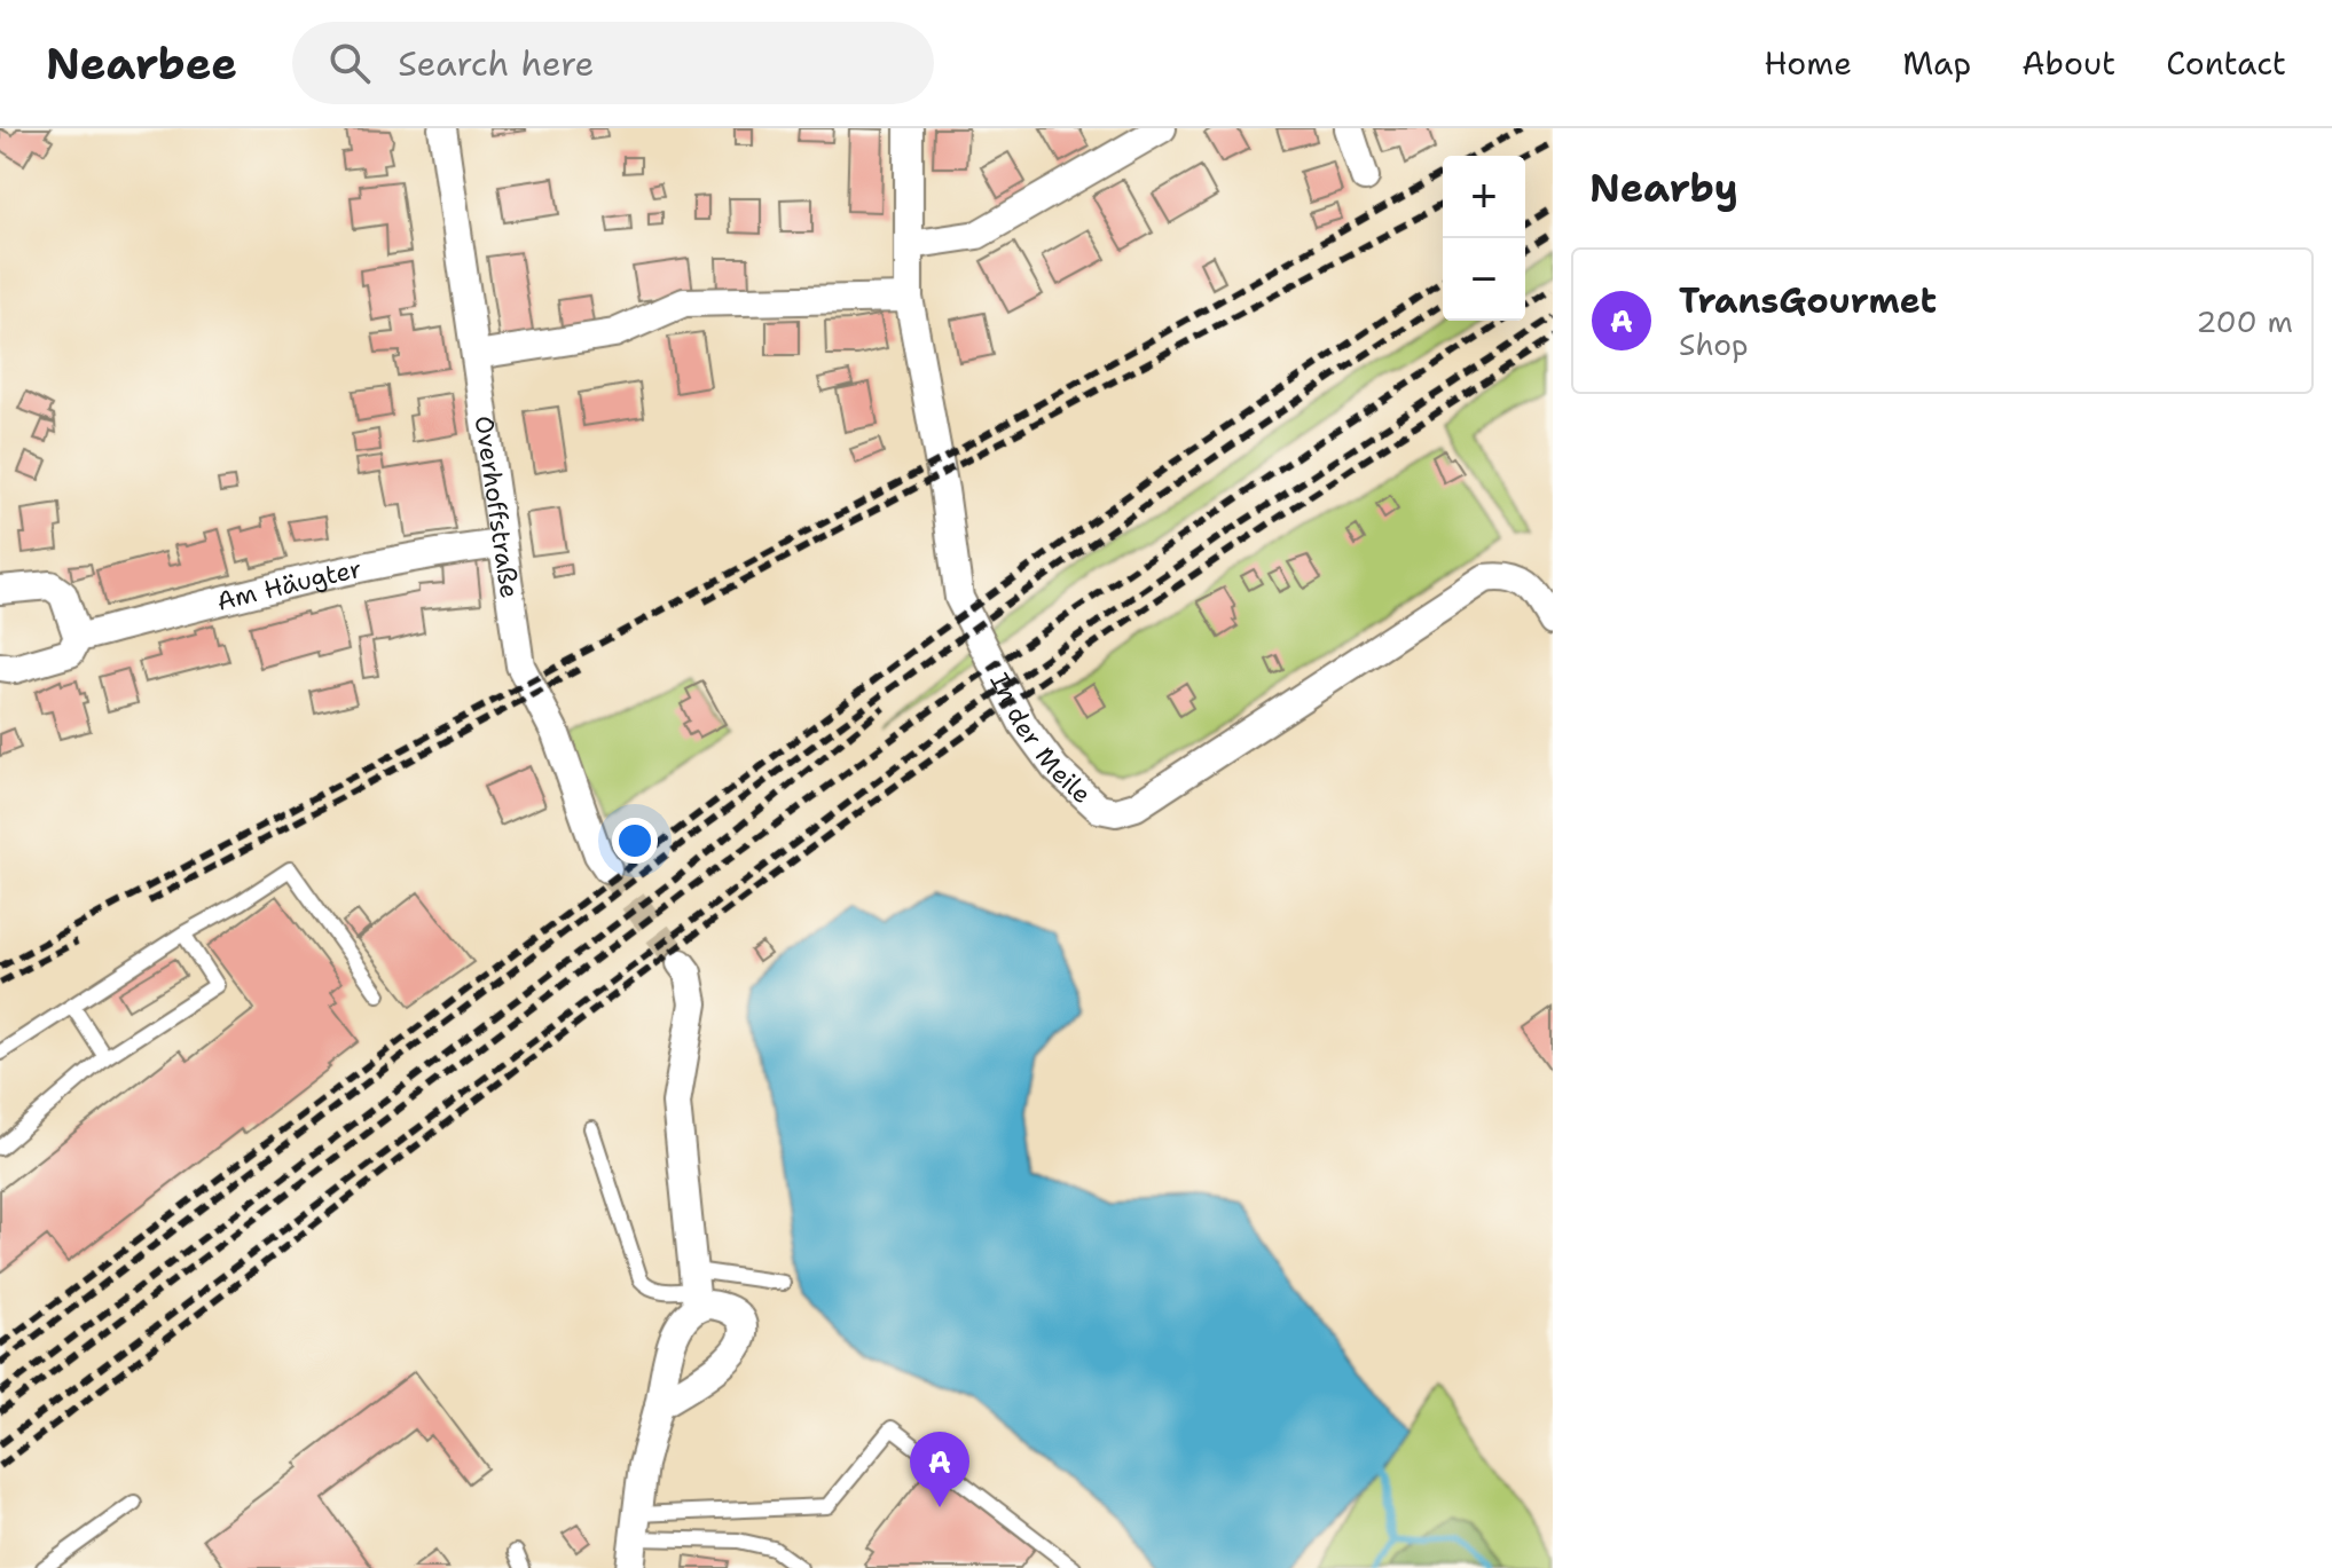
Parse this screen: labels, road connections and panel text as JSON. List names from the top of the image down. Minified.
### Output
{"streets":{"street":["Overhoffstraße","Am Häugter","In der Meile"]},"crossings":[["Overhoffstraße","Am Häugter"]],"page":{"header":"Nearbee","search":"Search here","nav":["Home","Map","About","Contact"],"heading":"Nearby","map_buttons":["+","−"],"list":[{"mark":"A","name":"TransGourmet","note":"Shop","value":"200 m"}],"pins":"A"}}
